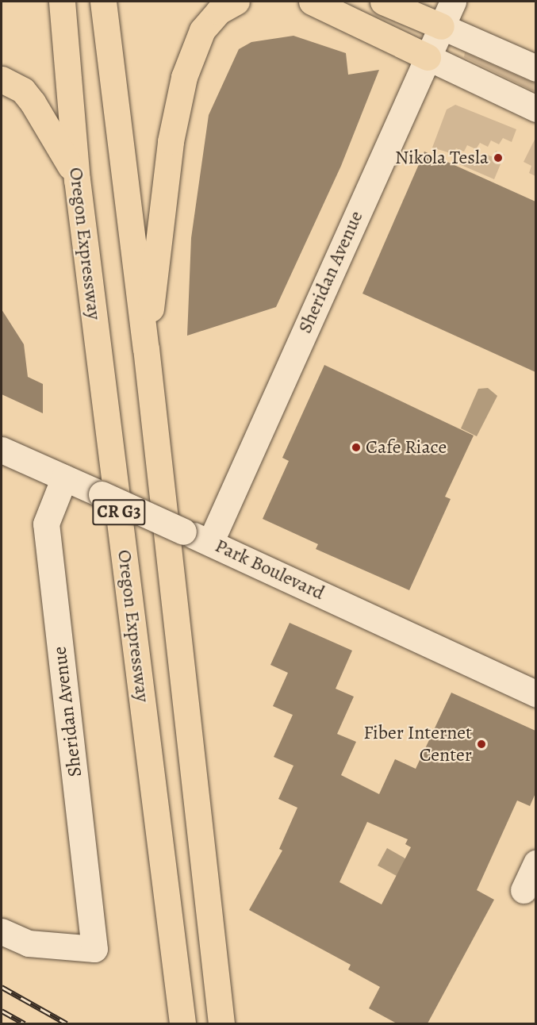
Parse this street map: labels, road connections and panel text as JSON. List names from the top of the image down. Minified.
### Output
{"streets":{"main road":["Oregon Expressway","CR G3"],"street":["Sheridan Avenue","Park Boulevard"]},"crossings":[["Sheridan Avenue","Park Boulevard"]],"places":["Nikola Tesla","Cafe Riace","Fiber Internet Center"]}
